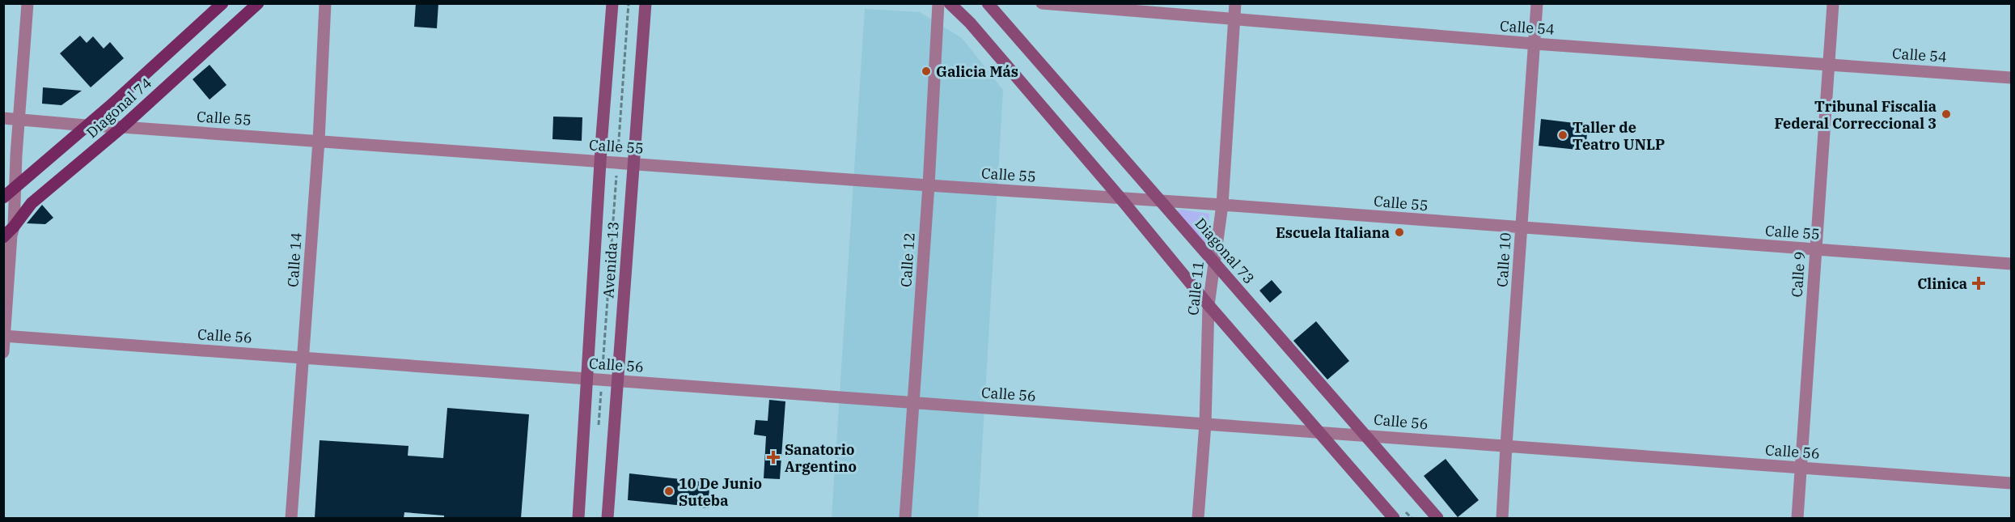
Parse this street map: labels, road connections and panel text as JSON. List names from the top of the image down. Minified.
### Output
{"streets":{"main road":["Diagonal 74","Diagonal 73","Avenida 13"],"street":["Calle 54","Calle 55","Calle 14","Calle 12","Calle 10","Calle 9","Calle 11","Calle 56"]},"crossings":[["Calle 54","Calle 10"],["Calle 54","Calle 9"],["Calle 54","Calle 11"],["Diagonal 74","Calle 55"],["Calle 55","Diagonal 73"],["Calle 55","Calle 14"],["Calle 55","Avenida 13"],["Calle 55","Calle 12"],["Calle 55","Calle 10"],["Calle 55","Calle 9"],["Calle 55","Calle 11"],["Diagonal 73","Calle 11"],["Diagonal 73","Calle 56"],["Calle 14","Calle 56"],["Avenida 13","Calle 56"],["Calle 12","Calle 56"],["Calle 10","Calle 56"],["Calle 9","Calle 56"],["Calle 11","Calle 56"]],"places":{"other":["Galicia Más","Tribunal Fiscalia Federal Correccional 3","Taller de Teatro UNLP","Escuela Italiana","10 De Junio Suteba"],"health":["Clinica","Sanatorio Argentino"]}}
